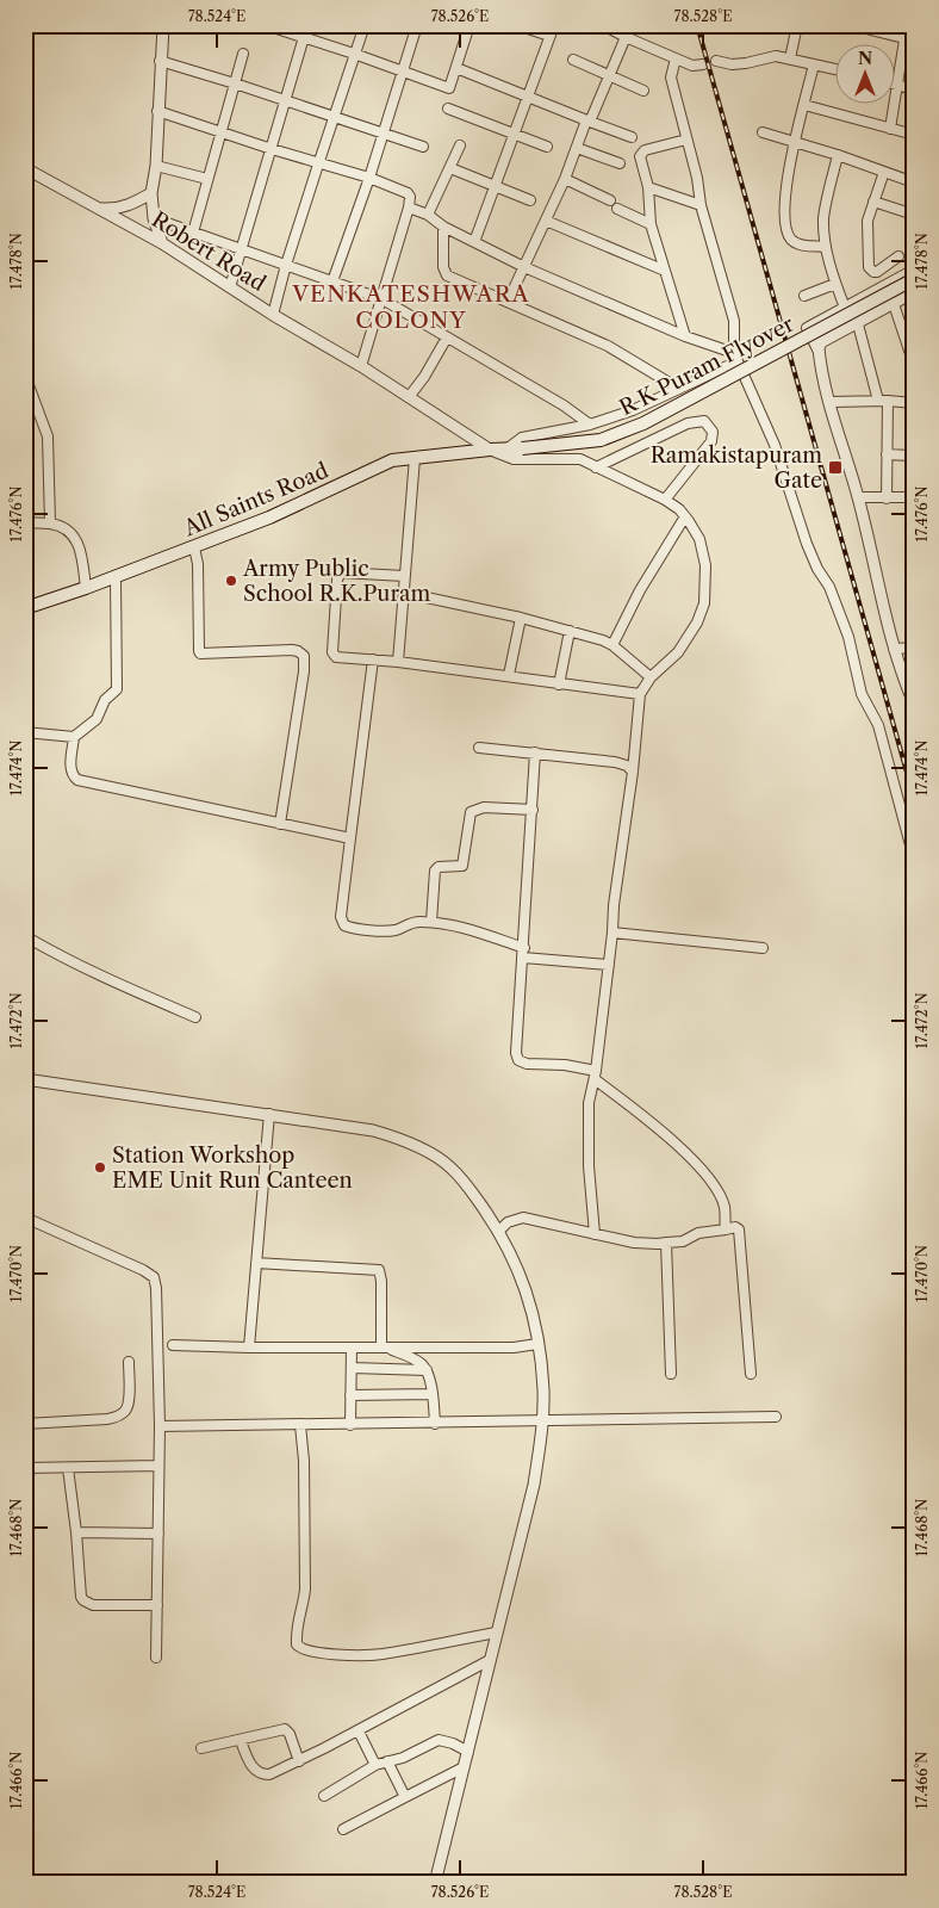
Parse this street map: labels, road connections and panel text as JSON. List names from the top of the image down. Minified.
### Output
{"streets":{"main road":["R K Puram Flyover","All Saints Road"],"street":["Robert Road"]},"crossings":[["Robert Road","All Saints Road"],["R K Puram Flyover","All Saints Road"]],"districts":["VENKATESHWARA COLONY"],"places":{"transit":["Ramakistapuram Gate"],"other":["Army Public School R.K.Puram","Station Workshop EME Unit Run Canteen"]},"north":"top","coordinates":["78.524°E","78.526°E","78.528°E","17.478°N","17.476°N","17.474°N","17.472°N","17.470°N","17.468°N","17.466°N"]}
